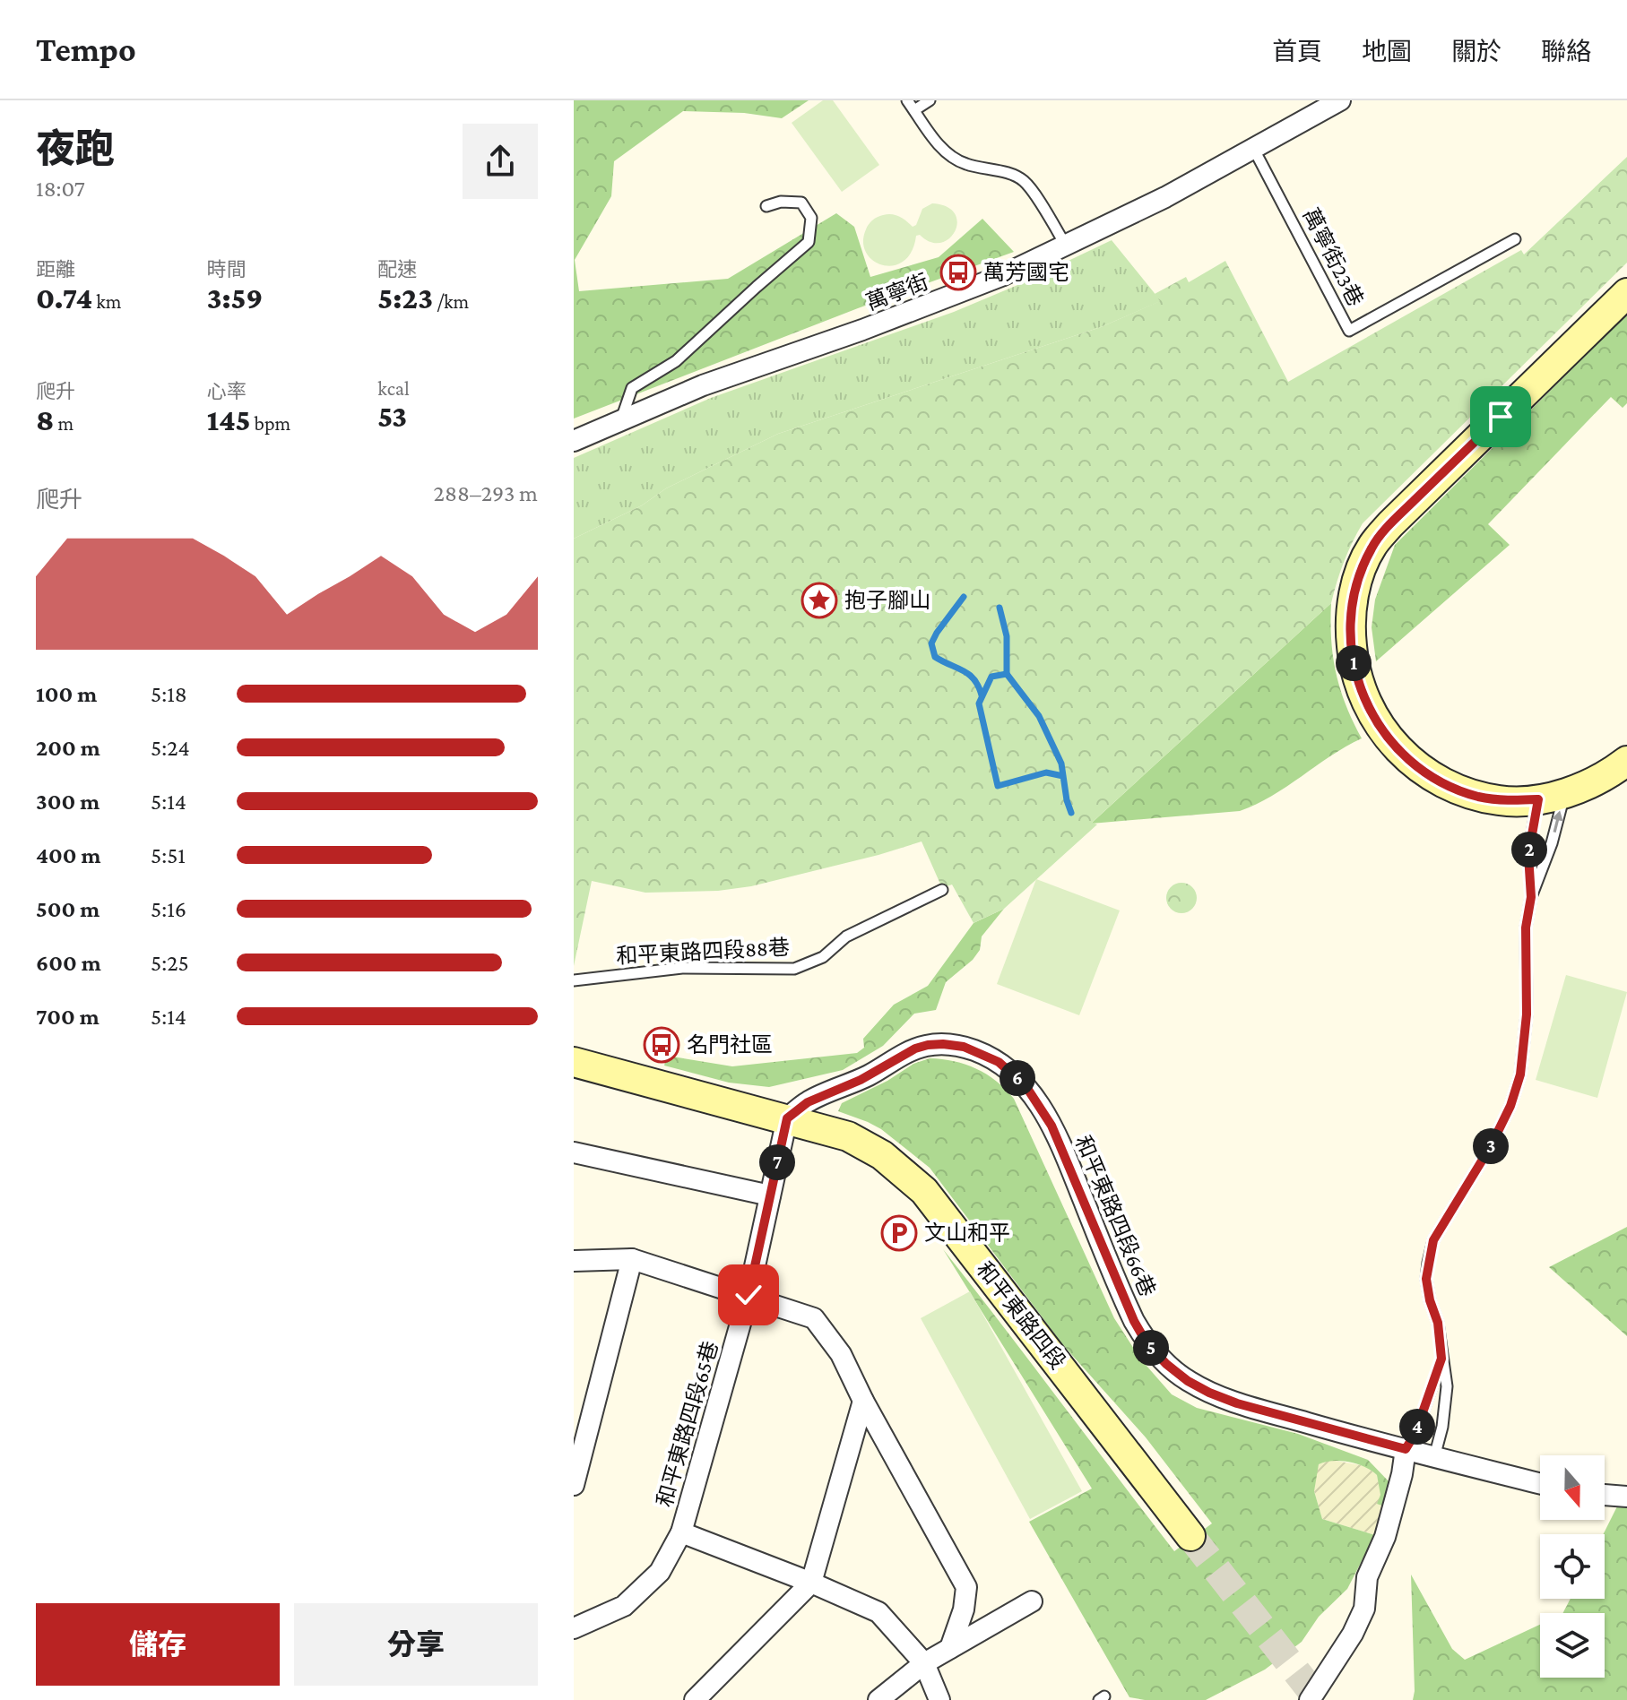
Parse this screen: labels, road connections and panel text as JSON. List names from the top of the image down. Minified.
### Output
{"streets":{"main road":["和平東路四段"],"street":["萬寧街","和平東路四段66巷","和平東路四段65巷"],"lane":["萬寧街23巷","和平東路四段88巷"]},"crossings":[["萬寧街23巷","萬寧街"],["和平東路四段66巷","和平東路四段"],["和平東路四段66巷","和平東路四段65巷"],["和平東路四段","和平東路四段65巷"]],"places":{"bus stop":["萬芳國宅","名門社區"],"place":["抱子腳山"],"parking":["文山和平"]},"north":"bottom","page":{"header":"Tempo","nav":["首頁","地圖","關於","聯絡"],"heading":["夜跑","18:07"],"stats":[["距離","0.74 km"],["時間","3:59"],["配速","5:23 /km"],["爬升","8 m"],["心率","145 bpm"],["kcal","53"]],"chart":["爬升","288–293 m"],"pins":["1","2","6","3","7","5","4"],"list":[{"name":"100 m","note":"5:18"},{"name":"200 m","note":"5:24"},{"name":"300 m","note":"5:14"},{"name":"400 m","note":"5:51"},{"name":"500 m","note":"5:16"},{"name":"600 m","note":"5:25"},{"name":"700 m","note":"5:14"}],"buttons":["儲存","分享"]}}
